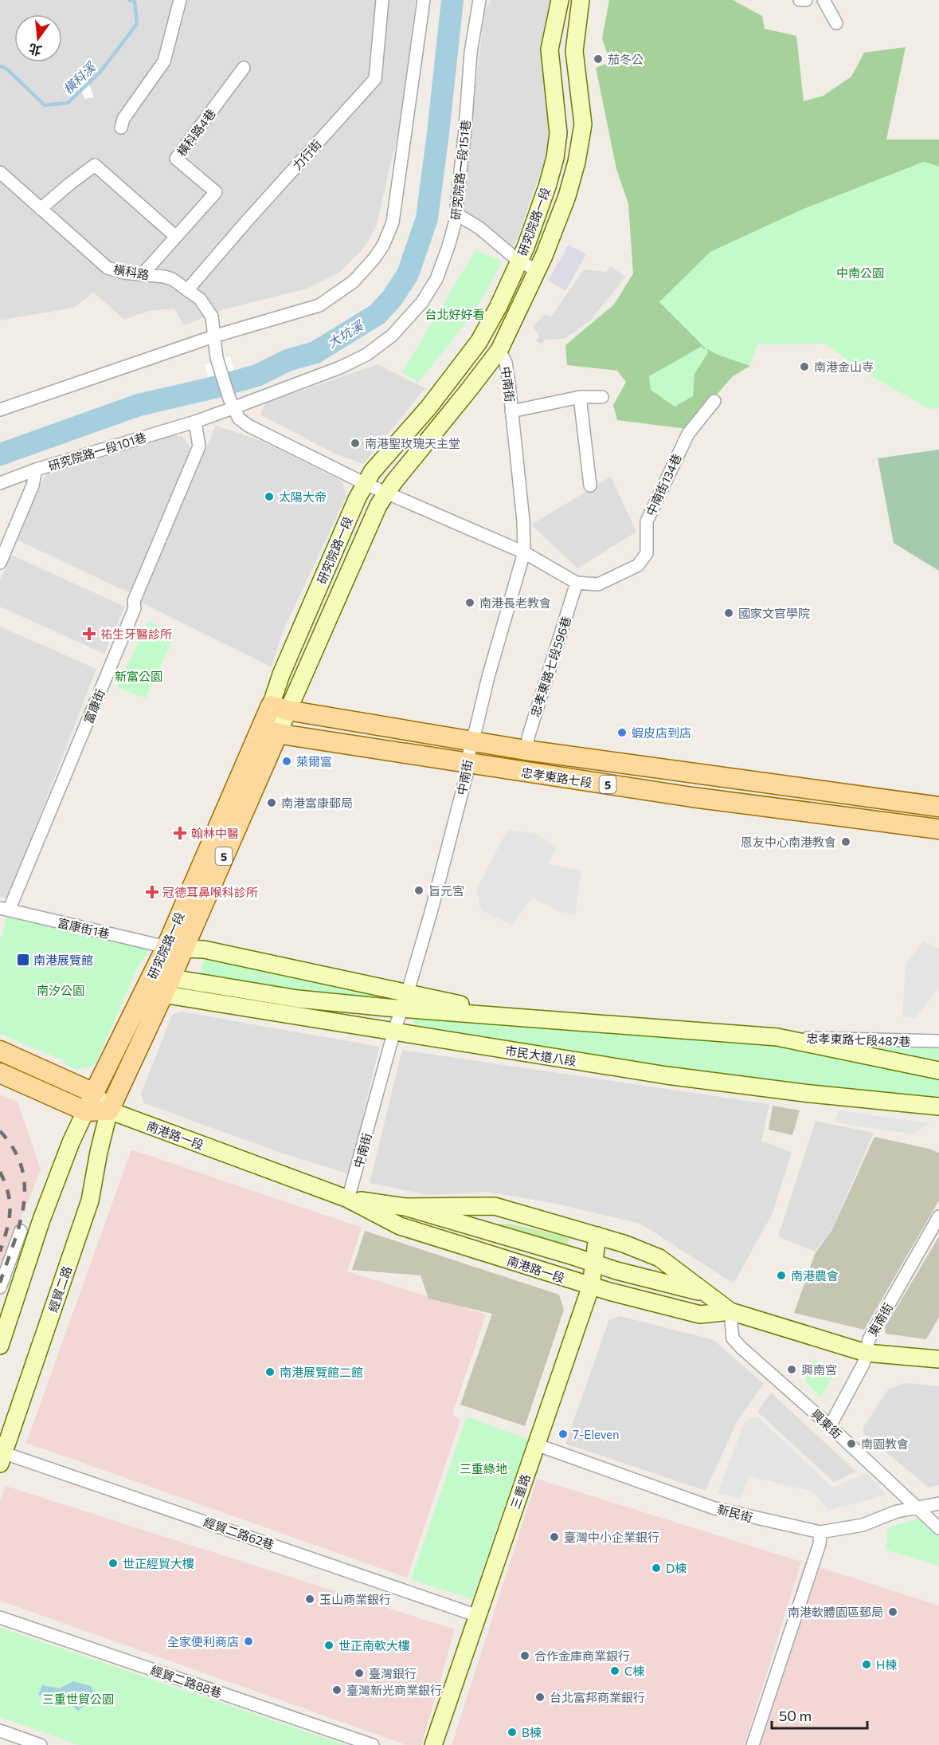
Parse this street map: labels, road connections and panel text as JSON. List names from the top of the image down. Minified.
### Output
{"streets":{"main road":["研究院路一段","忠孝東路七段","5","市民大道八段","南港路一段","經貿二路","三重路"],"street":["橫科路4巷","力行街","研究院路一段151巷","橫科路","中南街","研究院路一段101巷","中南街134巷","忠孝東路七段596巷","富康街","富康街1巷","忠孝東路七段487巷","東南街","興東街","新民街","經貿二路62巷","經貿二路88巷"]},"crossings":[["橫科路4巷","橫科路"],["力行街","橫科路"],["研究院路一段151巷","橫科路"],["研究院路一段151巷","研究院路一段101巷"],["研究院路一段151巷","富康街"],["研究院路一段","中南街"],["研究院路一段","中南街134巷"],["研究院路一段","忠孝東路七段"],["研究院路一段","富康街1巷"],["研究院路一段","市民大道八段"],["研究院路一段","南港路一段"],["研究院路一段","經貿二路"],["中南街","中南街134巷"],["中南街","忠孝東路七段"],["中南街","市民大道八段"],["中南街","南港路一段"],["研究院路一段101巷","富康街"],["中南街134巷","忠孝東路七段596巷"],["忠孝東路七段596巷","忠孝東路七段"],["富康街","富康街1巷"],["南港路一段","經貿二路"],["南港路一段","東南街"],["南港路一段","興東街"],["南港路一段","三重路"],["經貿二路","經貿二路62巷"],["東南街","興東街"],["興東街","新民街"],["三重路","新民街"],["三重路","經貿二路62巷"]],"water":["橫科溪","大坑溪"],"parks":["中南公園","台北好好看","新富公園","南汐公園","三重綠地","三重世貿公園"],"places":{"other":["茄冬公","南港金山寺","南港聖玫瑰天主堂","太陽大帝","南港長老教會","國家文官學院","蝦皮店到店","萊爾富","南港富康郵局","恩友中心南港教會","旨元宮","南港農會","興南宮","南港展覽館二館","7-Eleven","南園教會","臺灣中小企業銀行","世正經貿大樓","D棟","玉山商業銀行","南港軟體園區郵局","全家便利商店","世正南軟大樓","合作金庫商業銀行","H棟","C棟","臺灣銀行","臺灣新光商業銀行","台北富邦商業銀行","B棟"],"health":["祐生牙醫診所","翰林中醫","冠德耳鼻喉科診所"],"transit":["南港展覽館"]},"scale_bar":"50 m","north":"bottom"}
